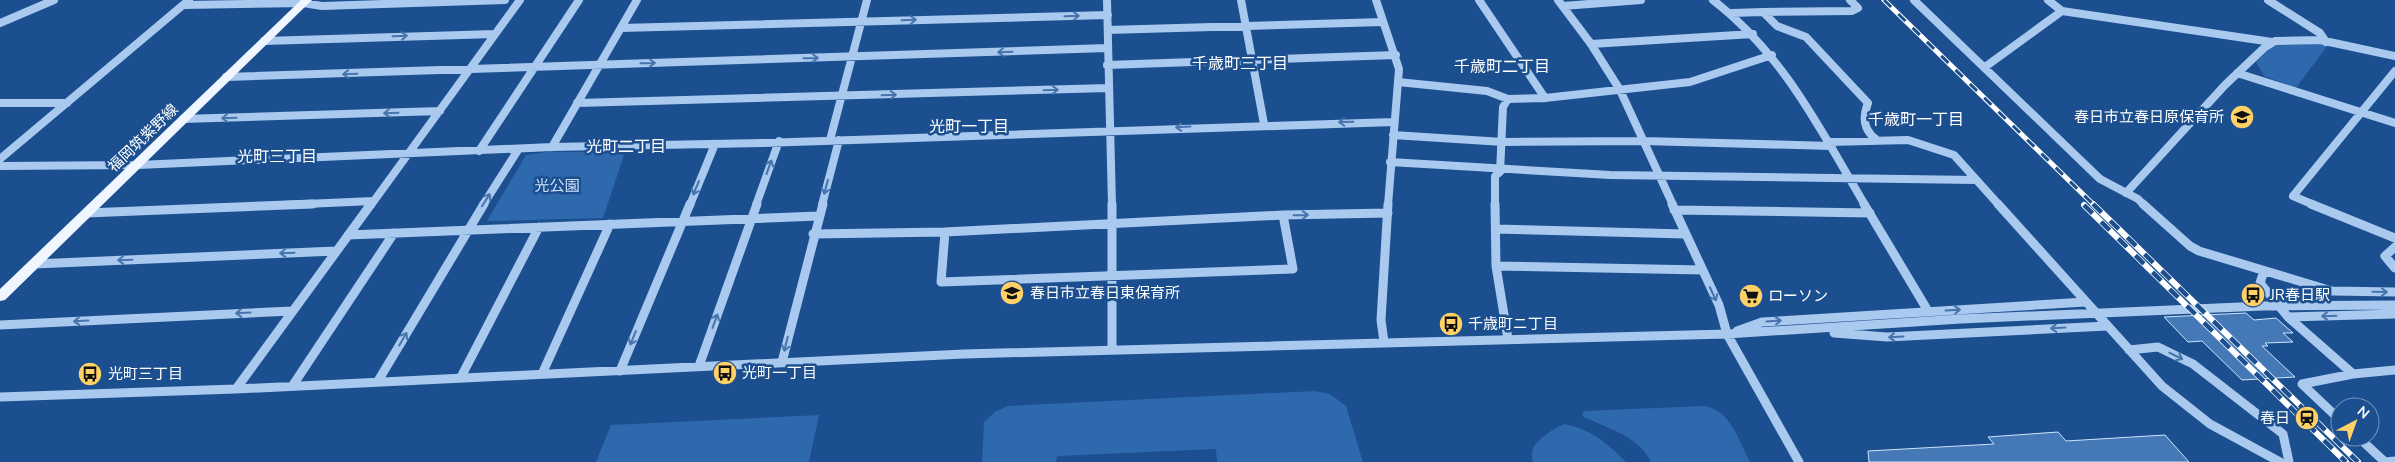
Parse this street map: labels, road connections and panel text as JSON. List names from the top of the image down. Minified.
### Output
{"streets":{"main road":["福岡筑紫野線"]},"districts":["千歳町三丁目","千歳町二丁目","千歳町一丁目","光町一丁目","光町二丁目","光町三丁目"],"parks":["光公園"],"places":{"school or university":["春日市立春日原保育所","春日市立春日東保育所"],"bus stop":["JR春日駅","千歳町ニ丁目","光町一丁目","光町三丁目"],"supermarket":["ローソン"],"station":["春日"]},"north":"top right"}
